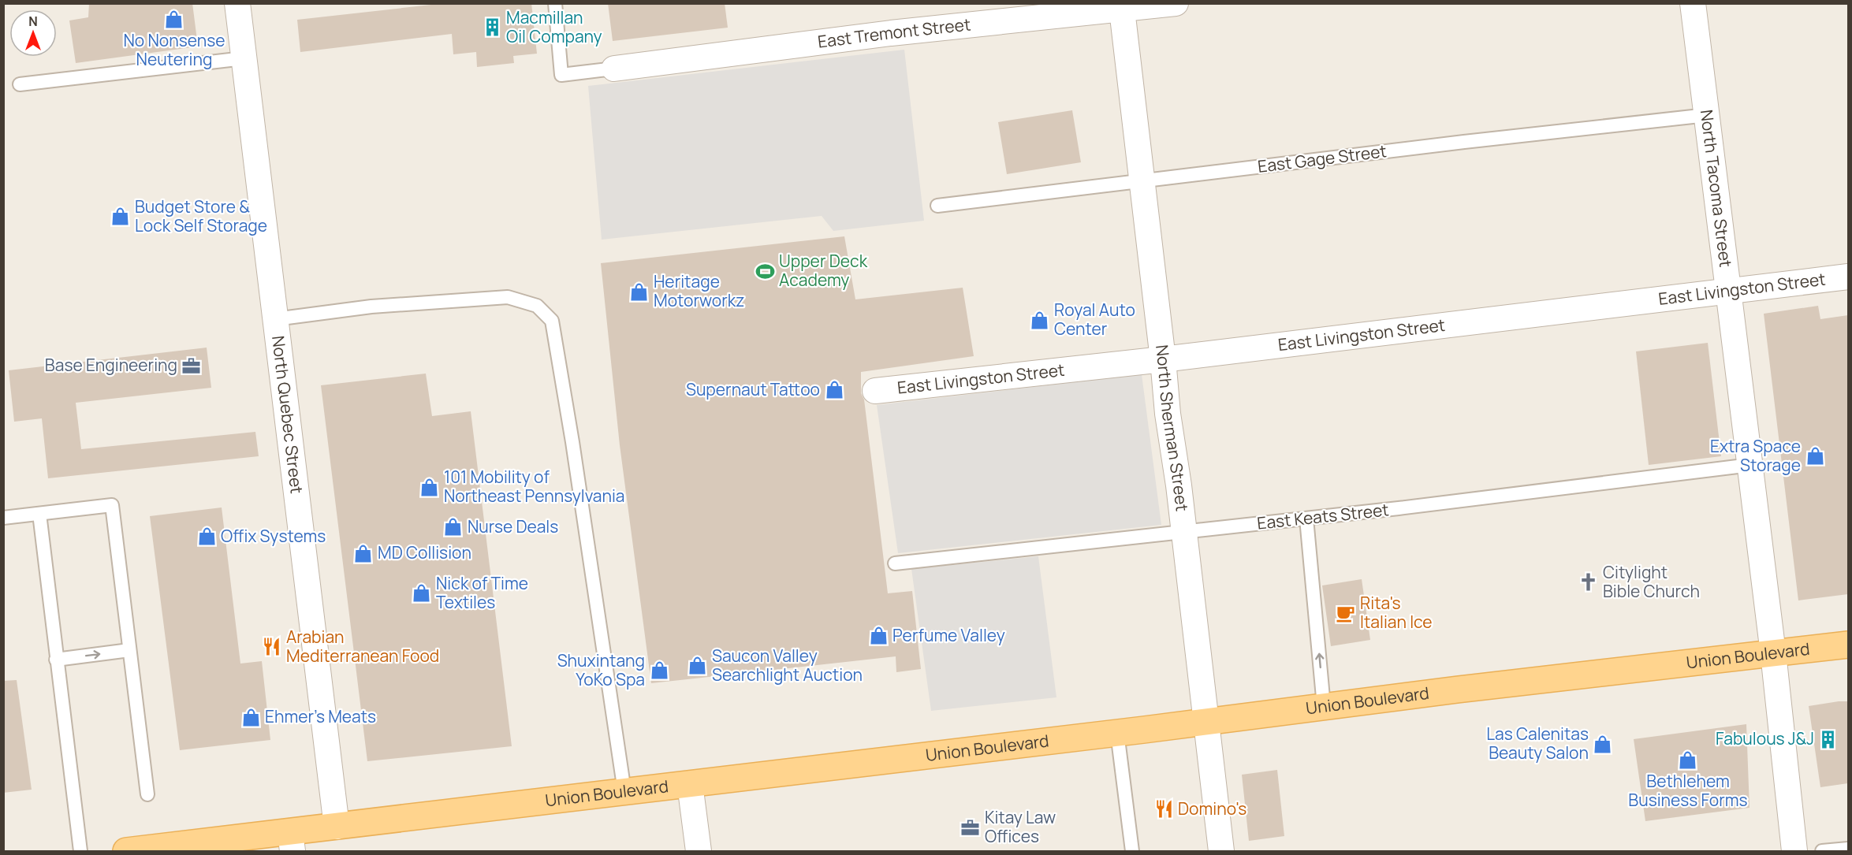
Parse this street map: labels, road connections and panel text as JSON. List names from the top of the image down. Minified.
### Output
{"streets":{"main road":["Union Boulevard"],"street":["East Tremont Street","North Tacoma Street","East Livingston Street","North Quebec Street","North Sherman Street"],"lane":["East Gage Street","East Keats Street"]},"crossings":[["East Tremont Street","North Sherman Street"],["East Gage Street","North Tacoma Street"],["East Gage Street","North Sherman Street"],["North Tacoma Street","East Livingston Street"],["North Tacoma Street","East Keats Street"],["North Tacoma Street","Union Boulevard"],["East Livingston Street","North Sherman Street"],["North Quebec Street","Union Boulevard"],["North Sherman Street","East Keats Street"],["North Sherman Street","Union Boulevard"]],"places":{"shop":["No Nonsense Neutering","Budget Store & Lock Self Storage","Heritage Motorworkz","Royal Auto Center","Supernaut Tattoo","Extra Space Storage","101 Mobility of Northeast Pennsylvania","Nurse Deals","Offix Systems","MD Collision","Nick of Time Textiles","Perfume Valley","Saucon Valley Searchlight Auction","Shuxintang YoKo Spa","Ehmer's Meats","Las Calenitas Beauty Salon","Bethlehem Business Forms"],"building":["Macmillan Oil Company","Fabulous J&J"],"sports":["Upper Deck Academy"],"office":["Base Engineering","Kitay Law Offices"],"church":["Citylight Bible Church"],"cafe":["Rita's Italian Ice"],"restaurant":["Arabian Mediterranean Food","Domino's"]},"north":"top"}
